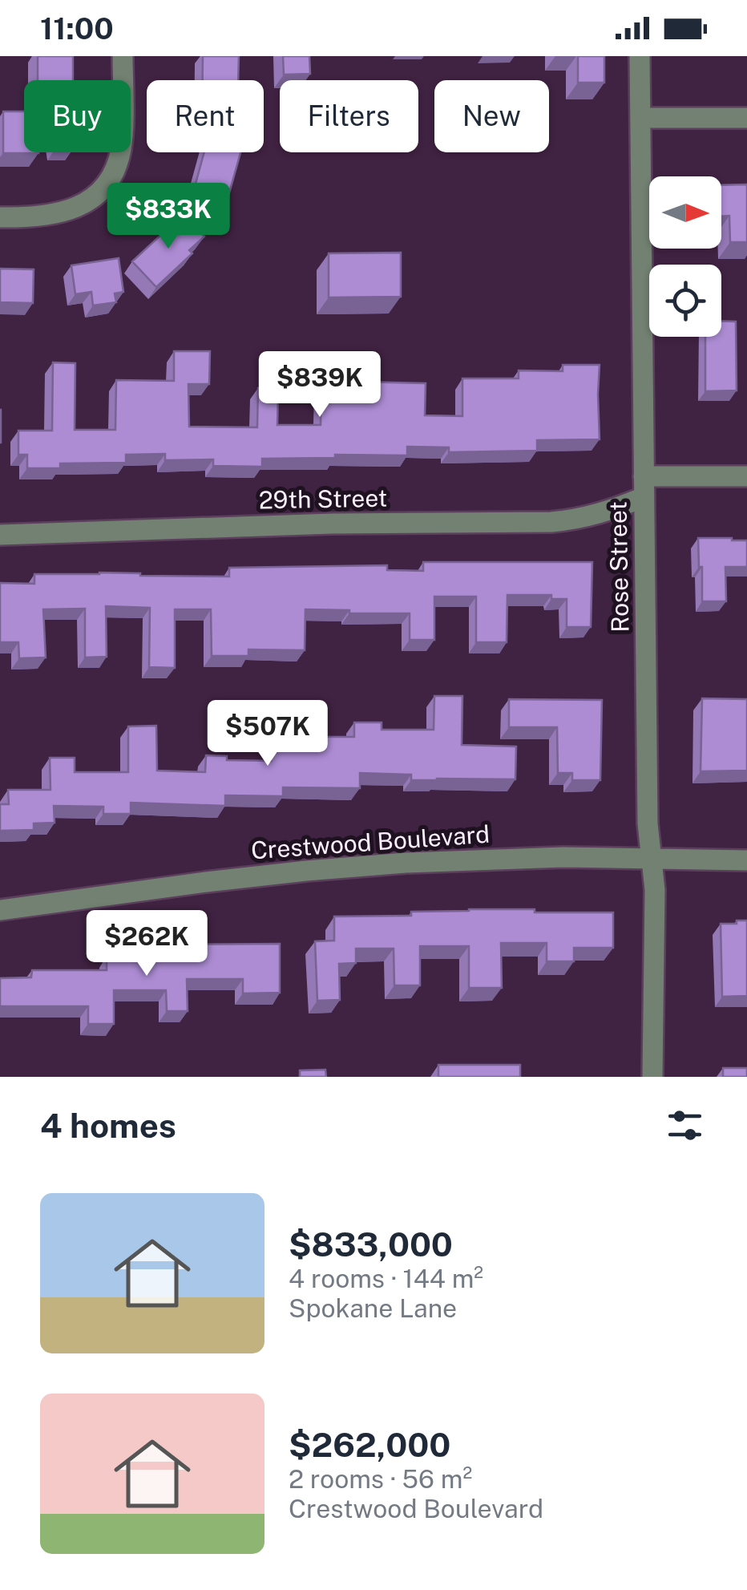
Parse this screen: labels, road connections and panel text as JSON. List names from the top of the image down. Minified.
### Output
{"streets":{"street":["29th Street","Rose Street","Crestwood Boulevard"]},"crossings":[["29th Street","Rose Street"],["Rose Street","Crestwood Boulevard"]],"north":"right","page":{"status":"11:00","chip":["Buy","Rent","Filters","New"],"price":["$833K","$839K","$507K","$262K"],"heading":"4 homes","list":[{"name":"$833,000","note":"4 rooms · 144 m² · Spokane Lane"},{"name":"$262,000","note":"2 rooms · 56 m² · Crestwood Boulevard"}]}}
